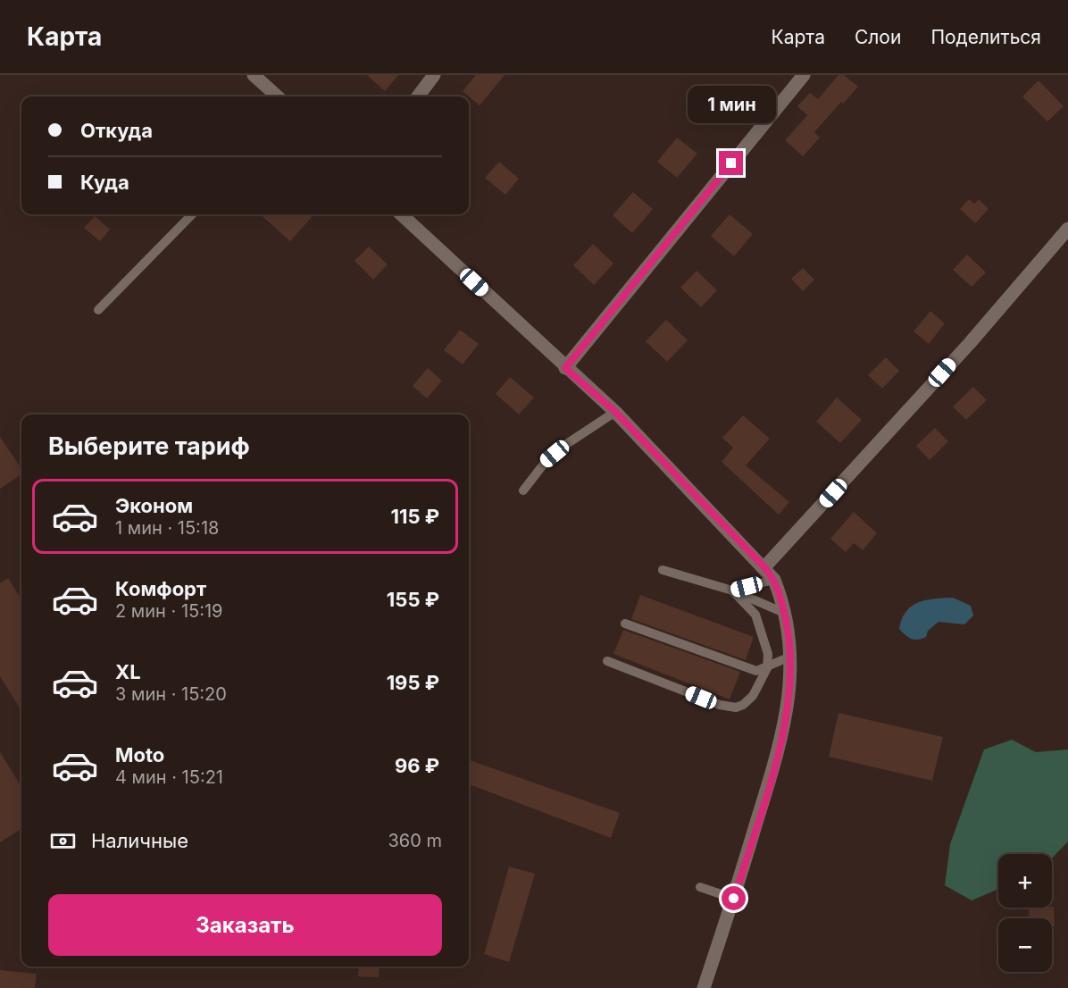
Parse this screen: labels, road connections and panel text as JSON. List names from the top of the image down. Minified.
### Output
{"page":{"header":"Карта","nav":["Карта","Слои","Поделиться"],"bubble":"1 мин","banner":["Откуда","Куда"],"heading":"Выберите тариф","list":[{"name":"Эконом","note":"1 мин · 15:18","value":"115 ₽"},{"name":"Комфорт","note":"2 мин · 15:19","value":"155 ₽"},{"name":"XL","note":"3 мин · 15:20","value":"195 ₽"},{"name":"Moto","note":"4 мин · 15:21","value":"96 ₽"}],"pay":["Наличные","360 m"],"map_buttons":["+","−"],"buttons":"Заказать"}}
